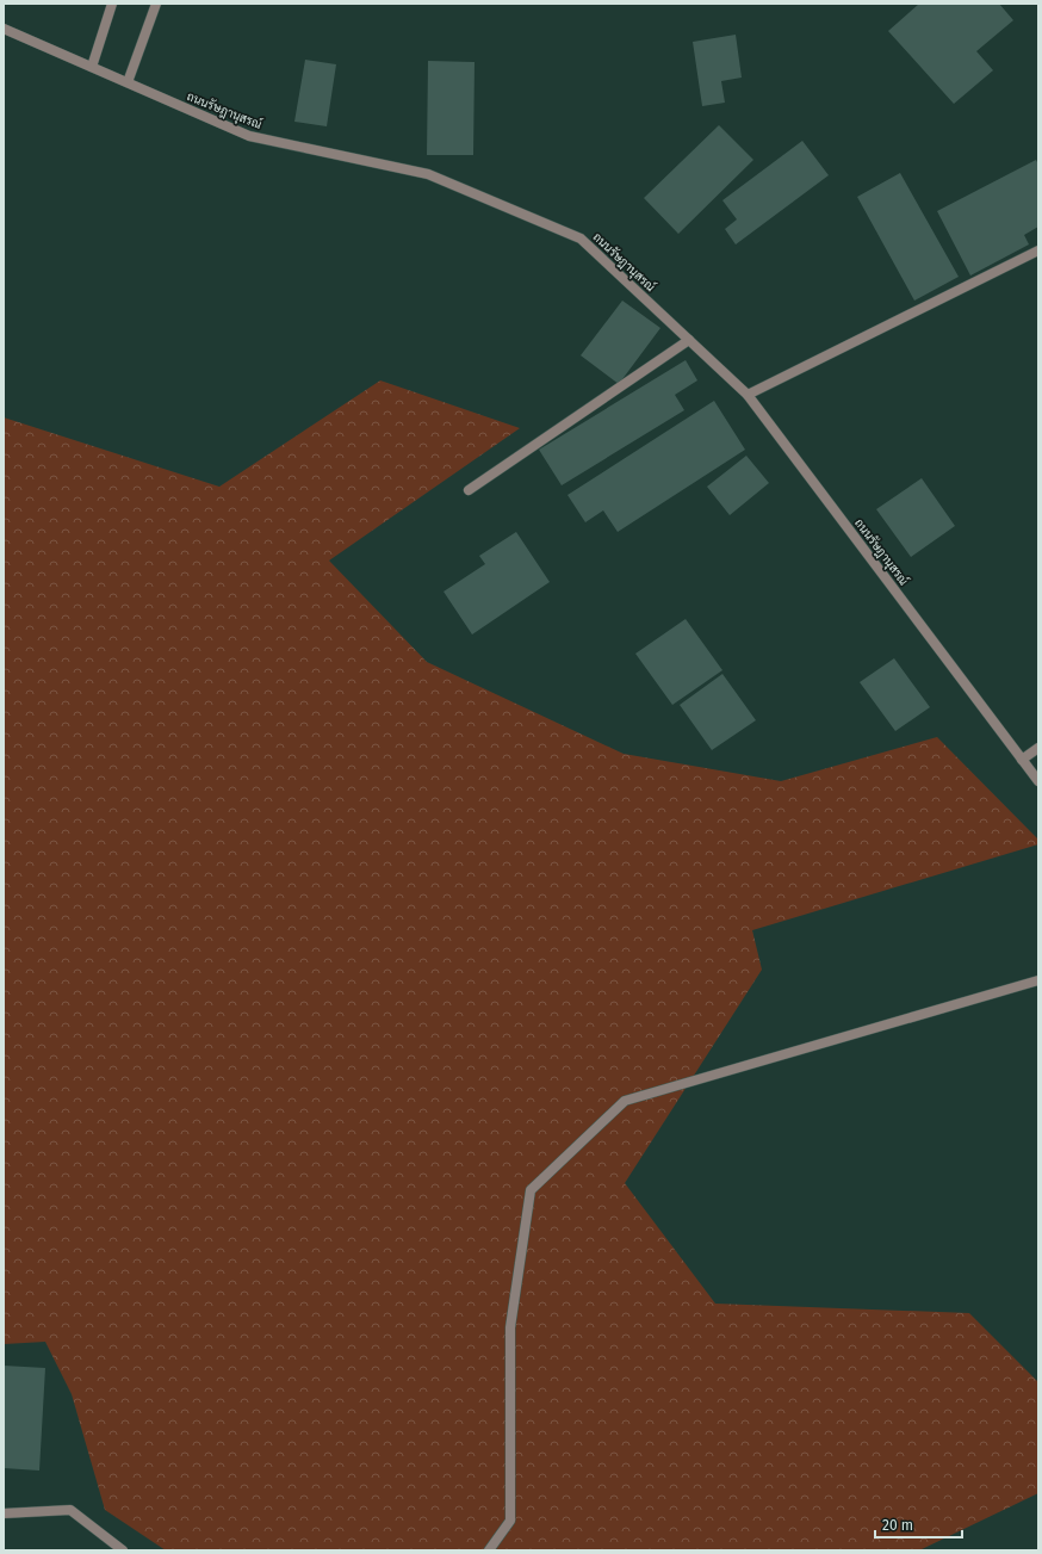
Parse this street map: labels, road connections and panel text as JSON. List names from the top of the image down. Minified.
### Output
{"streets":{"street":["ถนนรัษฎานุสรณ์"]},"scale_bar":"20 m"}
